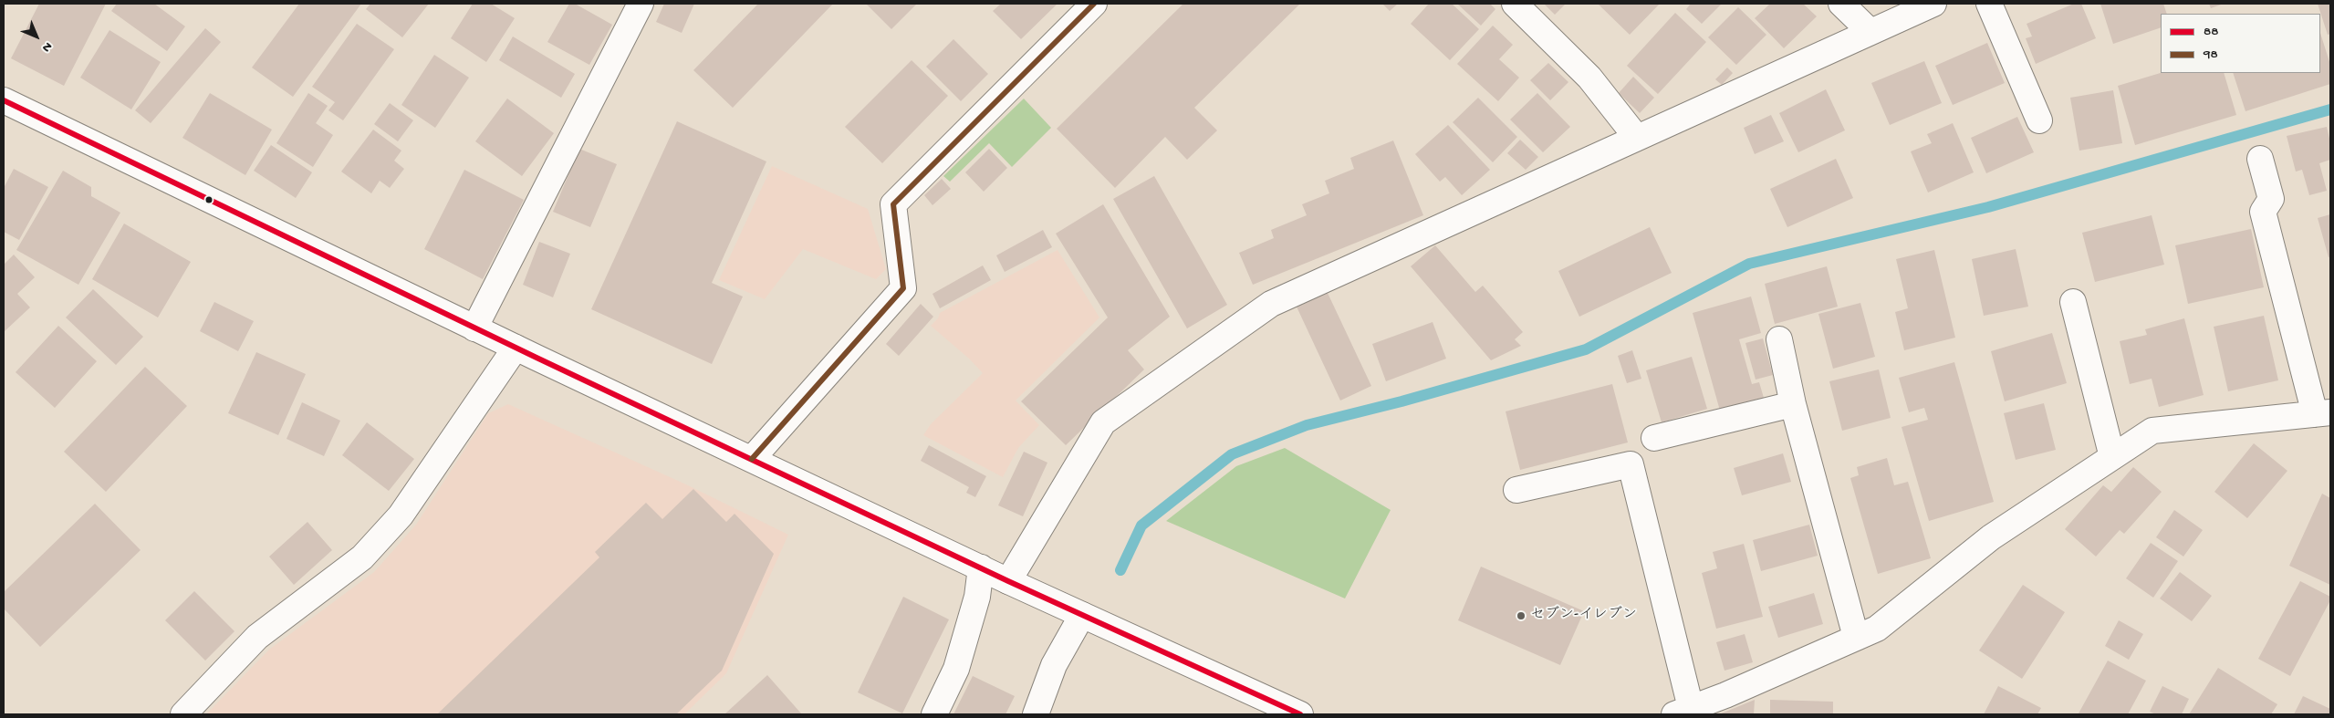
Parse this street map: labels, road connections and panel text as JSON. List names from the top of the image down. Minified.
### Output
{"places":["セブン-イレブン"],"lines":["transit line 98","transit line 88"],"legend":["88","98"],"north":"bottom right"}
